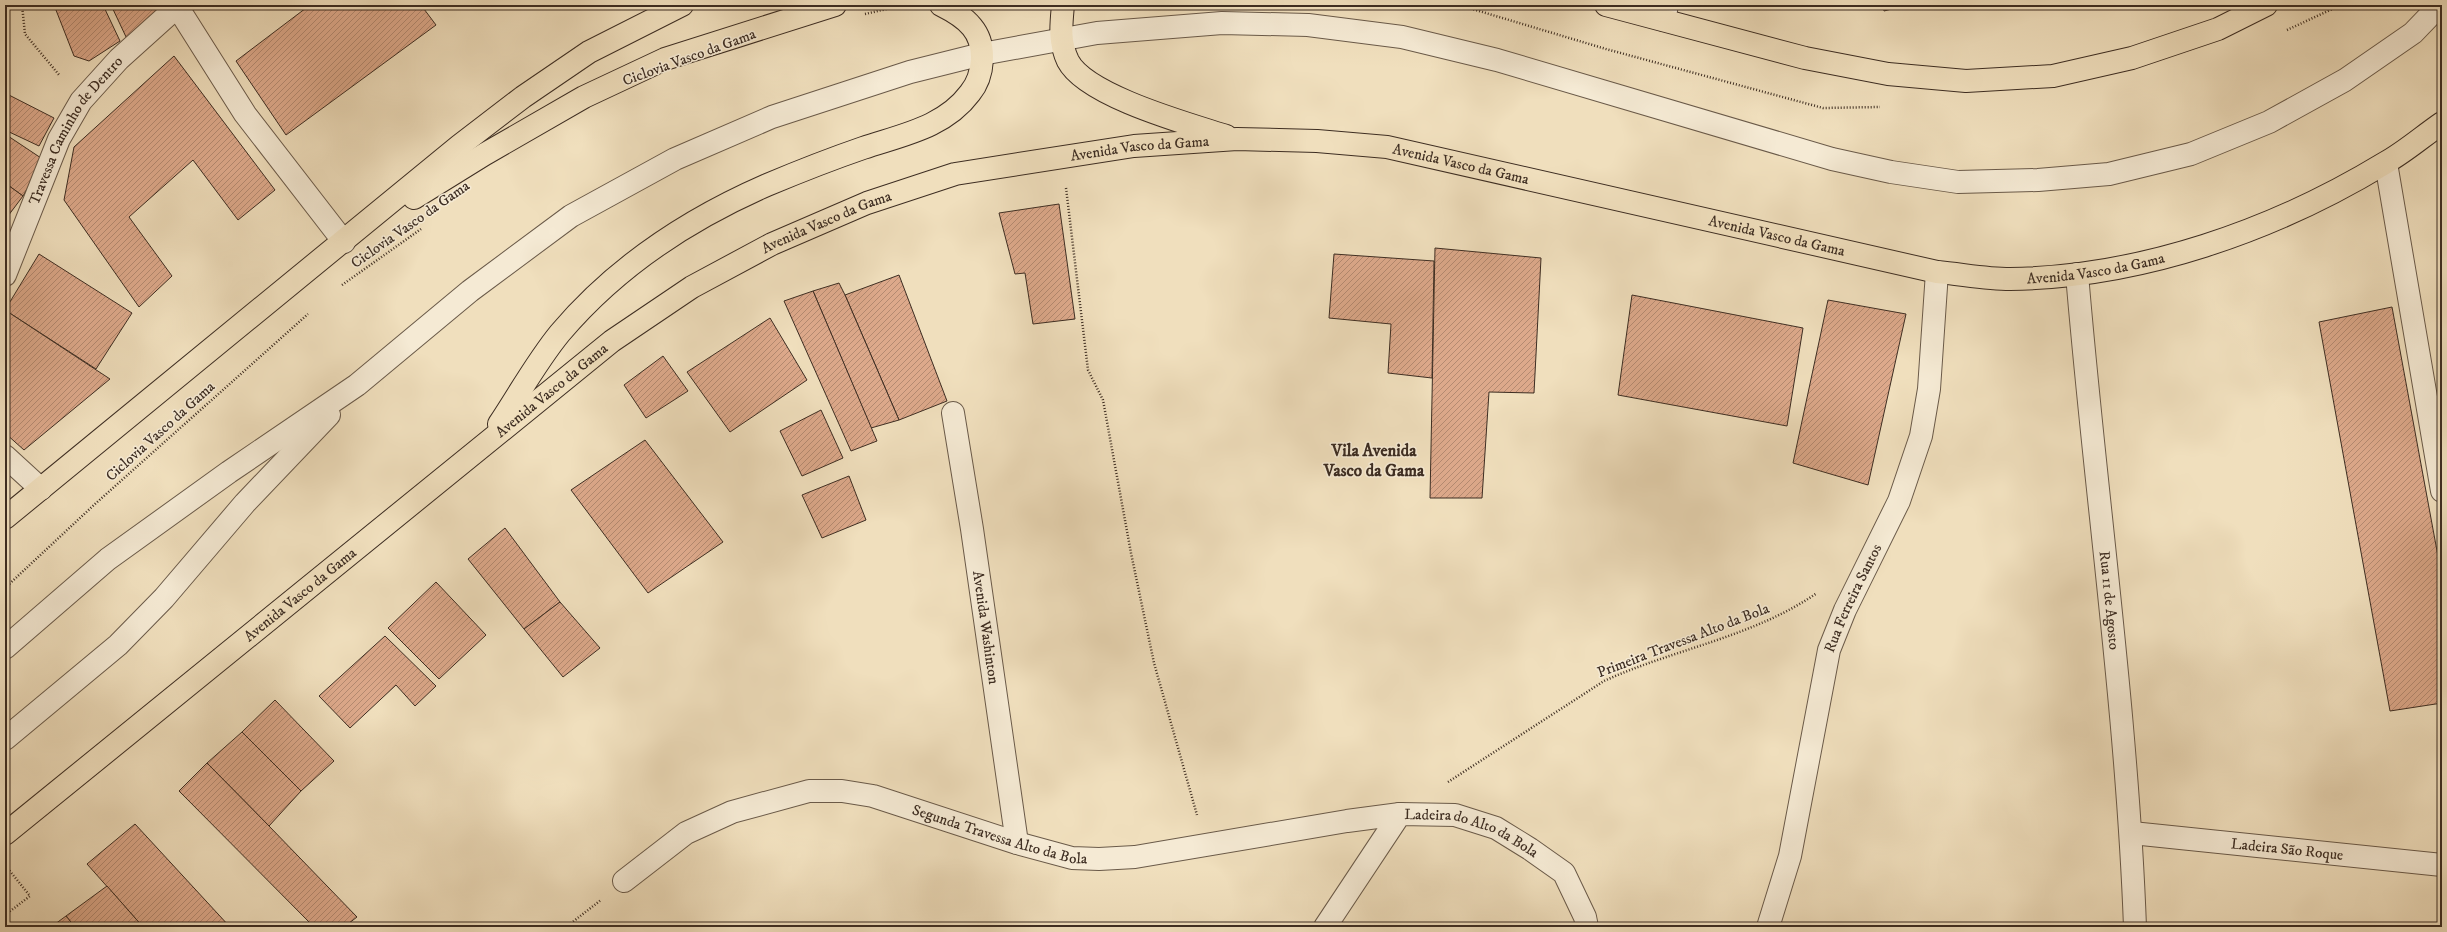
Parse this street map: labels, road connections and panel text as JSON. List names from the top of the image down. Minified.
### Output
{"streets":{"main road":["Avenida Vasco da Gama"],"street":["Travessa Caminho de Dentro","Rua Ferreira Santos","Rua 11 de Agosto","Avenida Washinton","Segunda Travessa Alto da Bola","Ladeira do Alto da Bola","Ladeira São Roque"],"path":["Ciclovia Vasco da Gama","Primeira Travessa Alto da Bola"]},"crossings":[["Avenida Vasco da Gama","Rua Ferreira Santos"],["Avenida Vasco da Gama","Rua 11 de Agosto"],["Rua 11 de Agosto","Ladeira São Roque"],["Avenida Washinton","Segunda Travessa Alto da Bola"],["Segunda Travessa Alto da Bola","Ladeira do Alto da Bola"]],"districts":["Vila Avenida Vasco da Gama"]}
